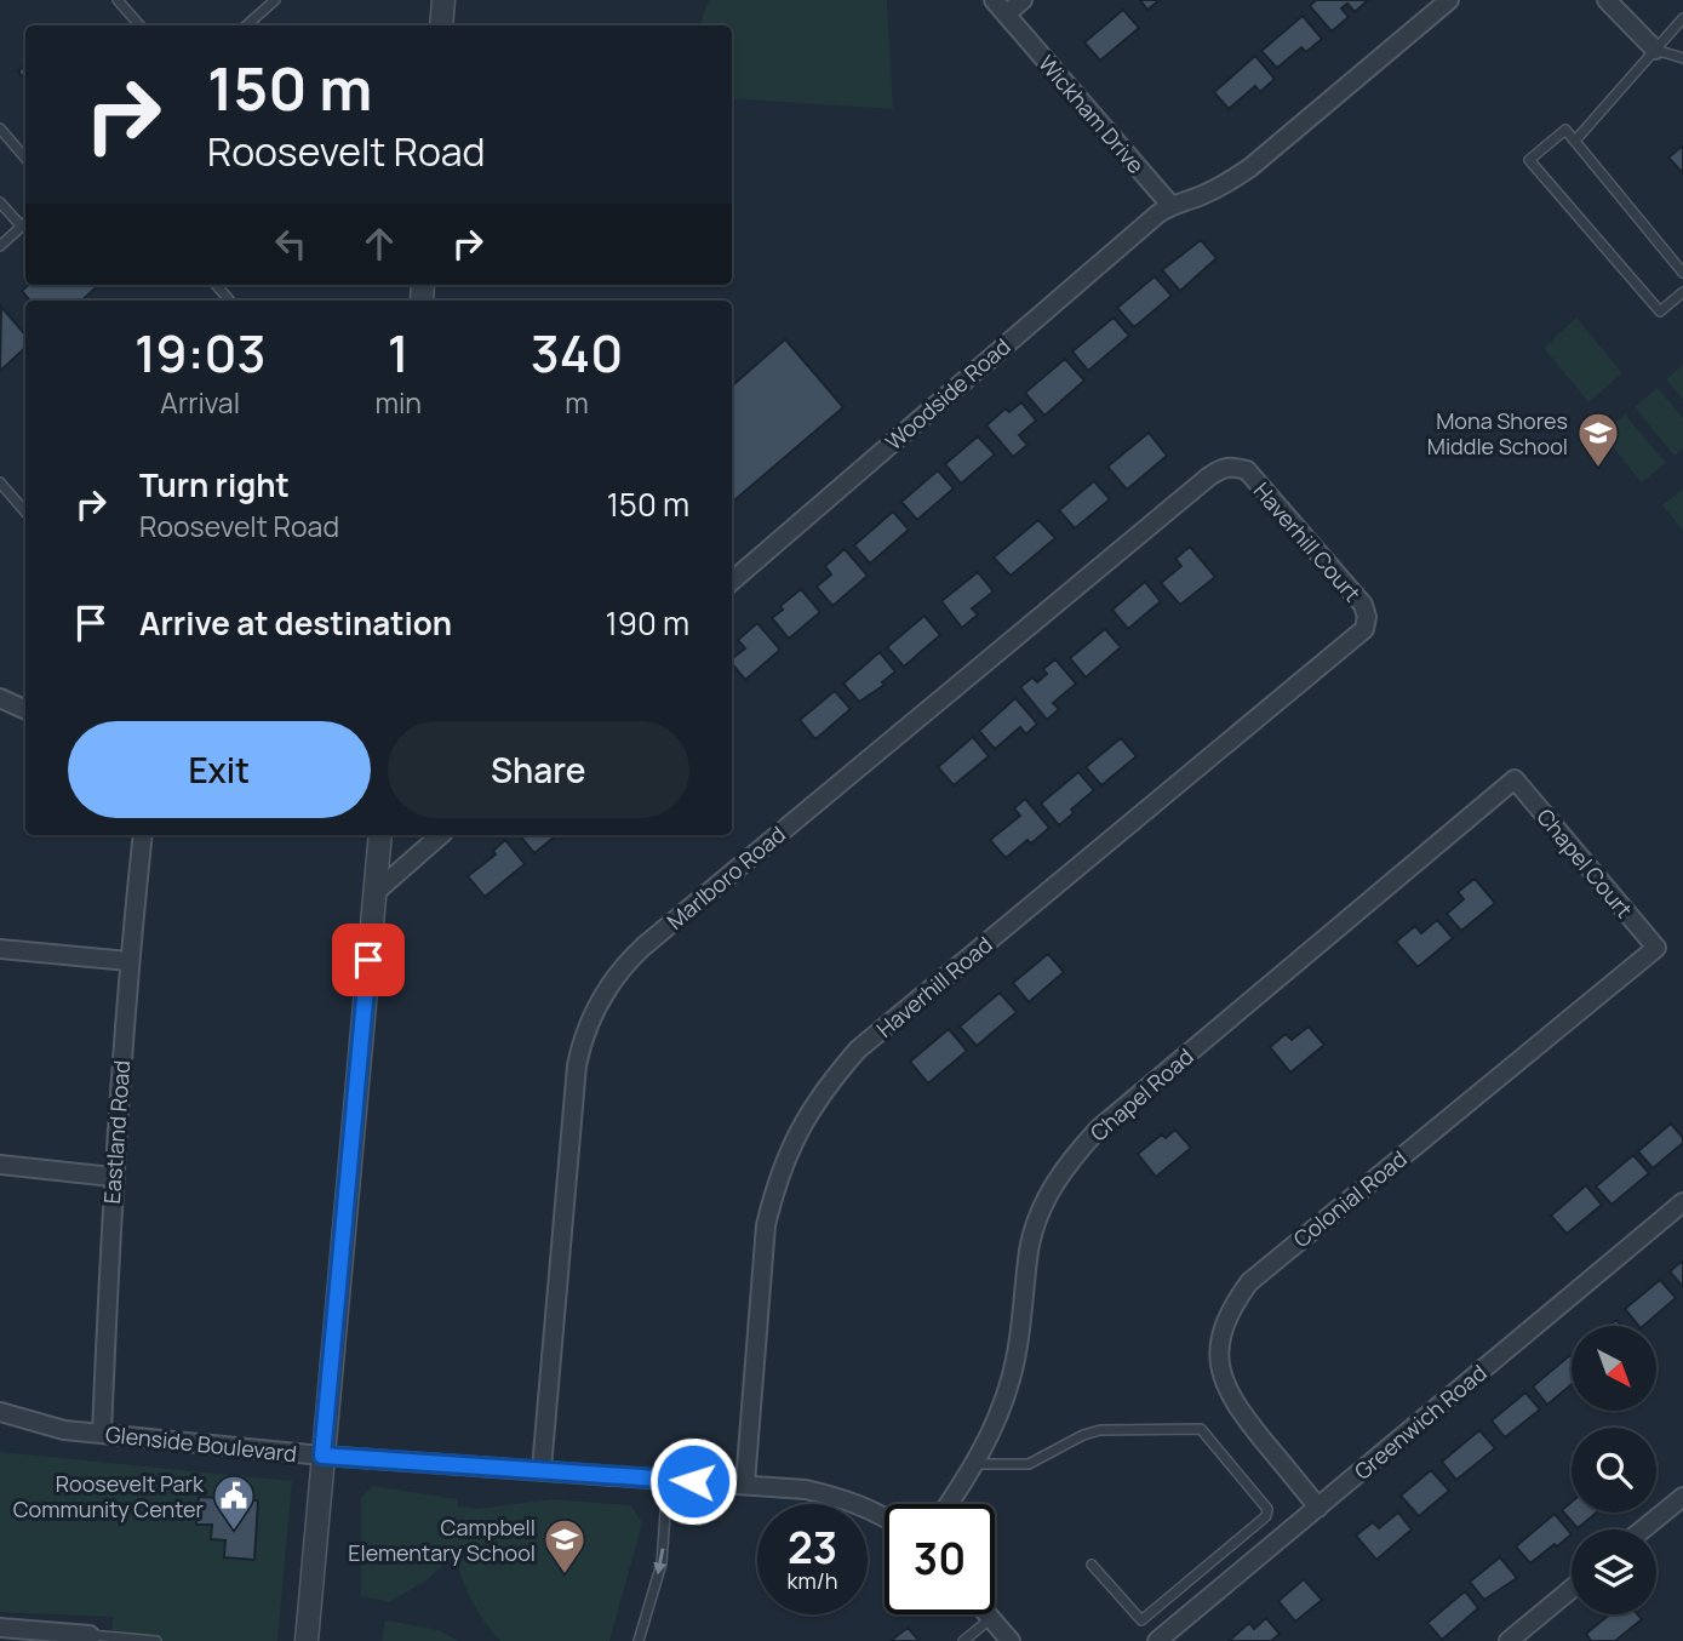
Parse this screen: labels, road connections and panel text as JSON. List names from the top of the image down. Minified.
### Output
{"streets":{"street":["Wickham Drive","Woodside Road","Haverhill Court","Chapel Court","Marlboro Road","Haverhill Road","Chapel Road","Eastland Road","Colonial Road","Greenwich Road","Glenside Boulevard"]},"crossings":[["Wickham Drive","Woodside Road"],["Haverhill Court","Marlboro Road"],["Haverhill Court","Haverhill Road"],["Chapel Court","Chapel Road"],["Chapel Court","Colonial Road"],["Marlboro Road","Glenside Boulevard"],["Haverhill Road","Glenside Boulevard"],["Eastland Road","Glenside Boulevard"],["Colonial Road","Greenwich Road"]],"places":{"school or university":["Mona Shores Middle School","Campbell Elementary School"],"public building":["Roosevelt Park Community Center"]},"north":"bottom right","page":{"turn":["150 m","Roosevelt Road"],"eta":["19:03","Arrival","1","min","340","m"],"list":[{"name":"Turn right","note":"Roosevelt Road","value":"150 m"},{"name":"Arrive at destination","value":"190 m"}],"buttons":["Exit","Share"],"speed":"23 km/h","limit":"30"}}
